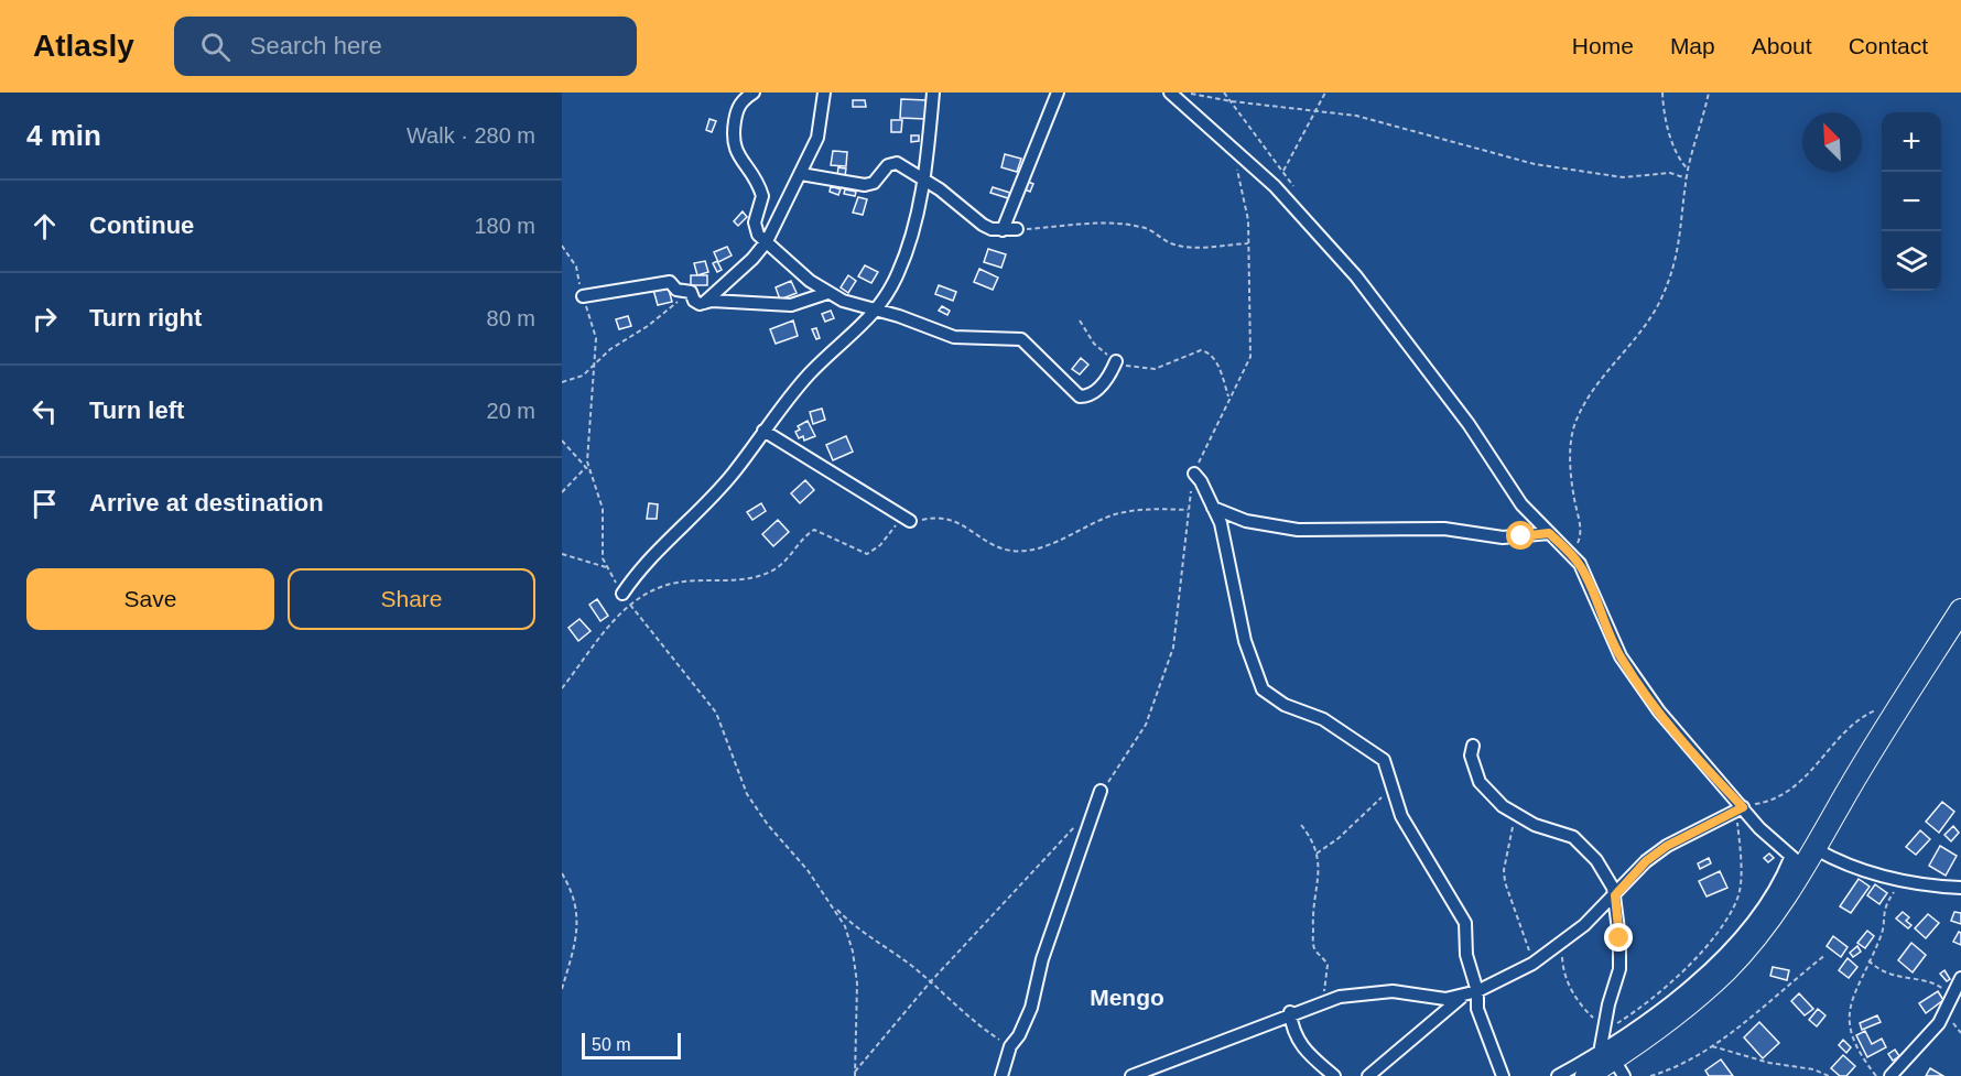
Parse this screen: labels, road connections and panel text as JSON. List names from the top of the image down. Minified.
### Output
{"districts":["Mengo"],"scale_bar":"50 m","north":"top left","page":{"header":"Atlasly","search":"Search here","nav":["Home","Map","About","Contact"],"heading":["4 min","Walk · 280 m"],"map_buttons":["+","−"],"list":[["Continue","180 m"],["Turn right","80 m"],["Turn left","20 m"],"Arrive at destination"],"buttons":["Save","Share"],"scale":"50 m"}}
